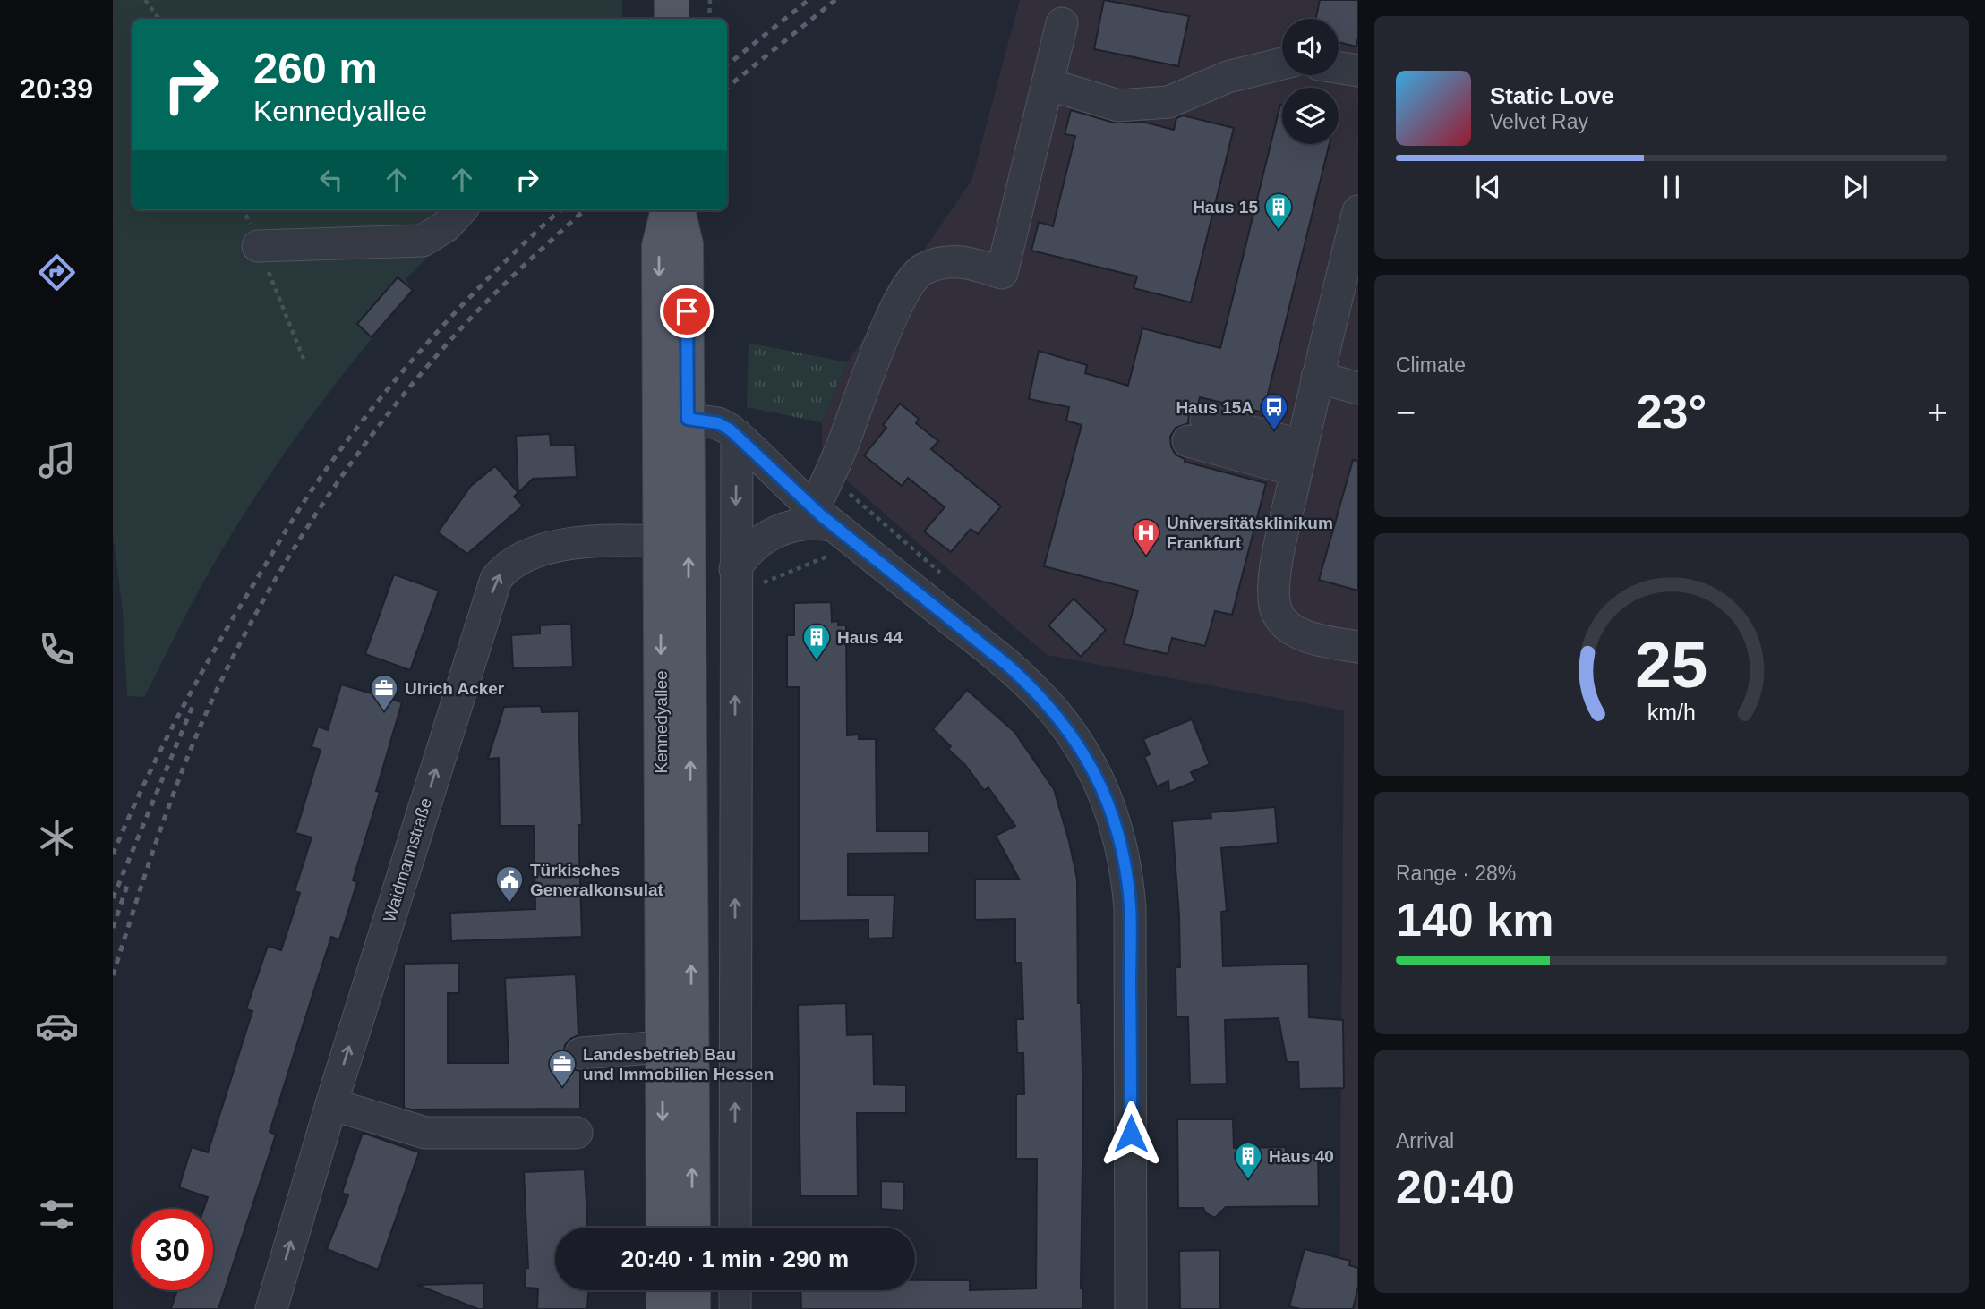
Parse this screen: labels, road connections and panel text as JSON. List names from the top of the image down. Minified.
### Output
{"streets":{"main road":["Kennedyallee"],"street":["Waidmannstraße"]},"crossings":[["Kennedyallee","Waidmannstraße"]],"one_way":["Waidmannstraße"],"places":{"building":["Haus 15","Haus 44","Haus 40"],"bus stop":["Haus 15A"],"hospital":["Universitätsklinikum Frankfurt"],"office":["Ulrich Acker","Landesbetrieb Bau und Immobilien Hessen"],"public building":["Türkisches Generalkonsulat"]},"page":{"tabs":"20:39","turn":["260 m","Kennedyallee"],"song":["Static Love","Velvet Ray"],"tile":["Climate",["Range · 28%","140 km"],["Arrival","20:40"]],"heat":["−","23°","+"],"limit":"30","trip":"20:40 · 1 min · 290 m","gauge":["25","km/h"]}}
